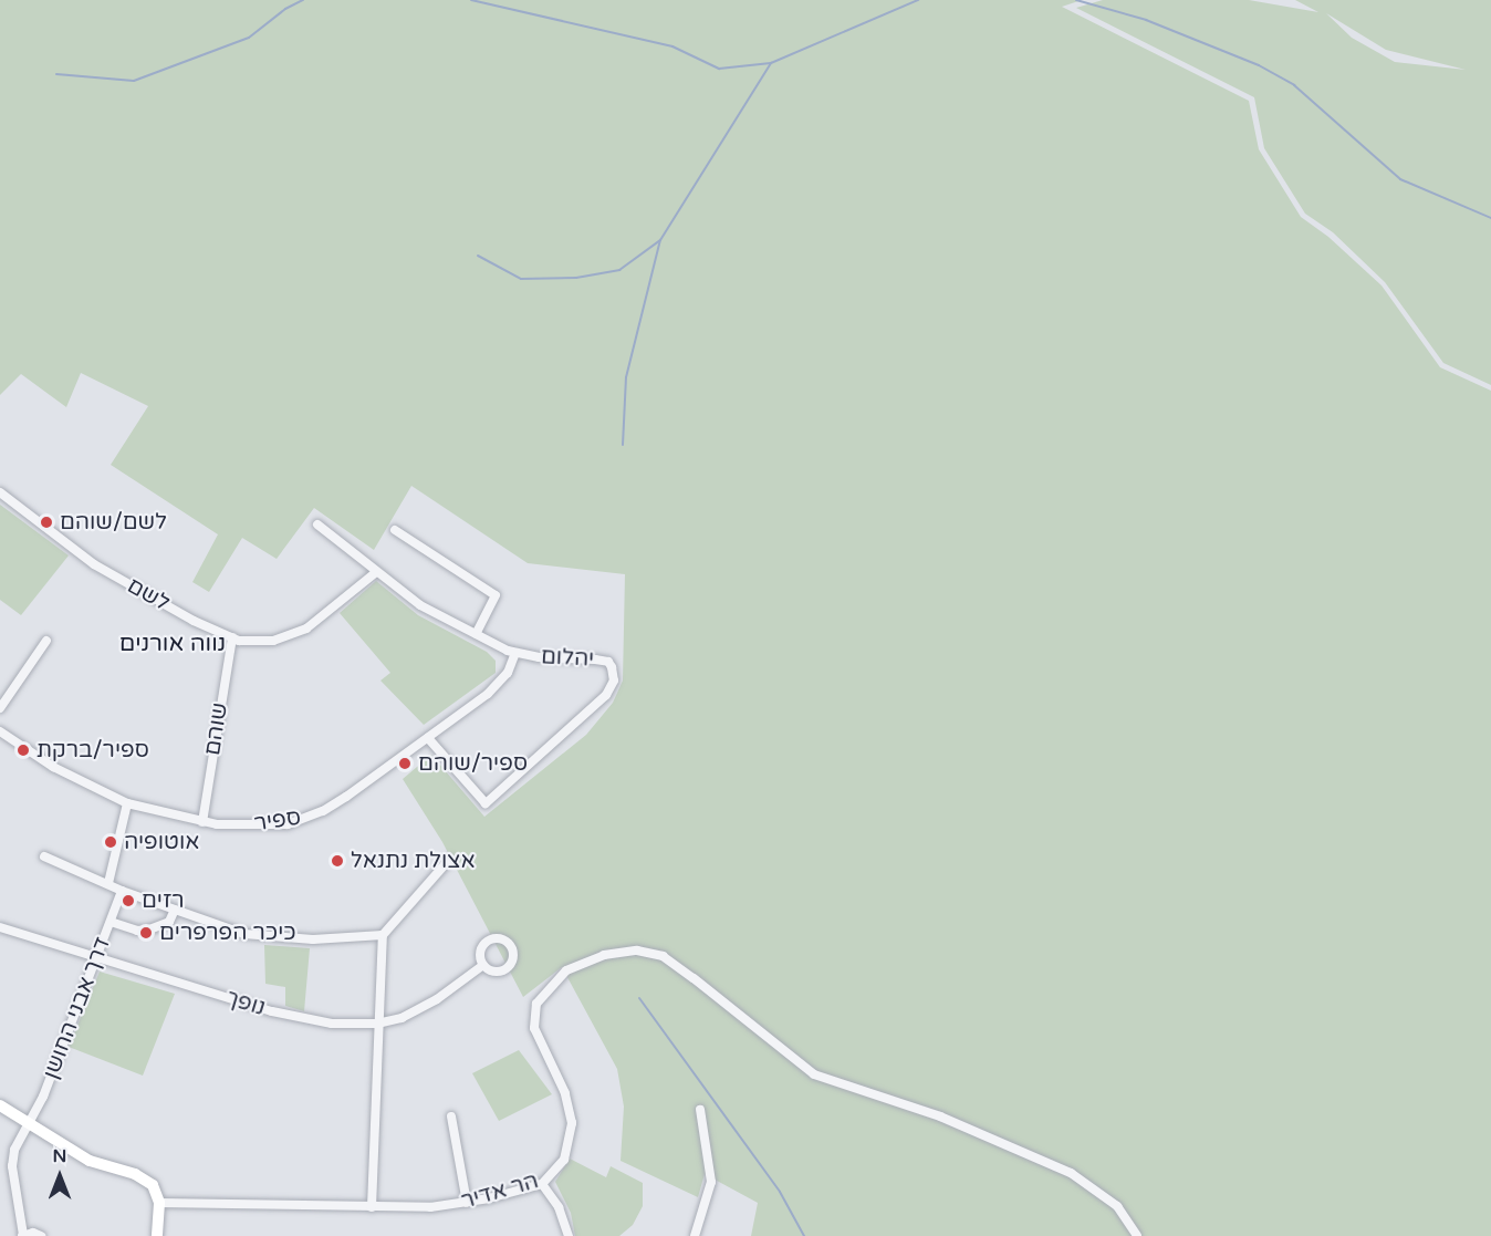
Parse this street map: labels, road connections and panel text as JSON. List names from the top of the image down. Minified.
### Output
{"streets":{"street":["לשם","יהלום","שוהם","ספיר","נופך","דרך אבני החושן","הר אדיר"]},"crossings":[["לשם","יהלום"],["לשם","שוהם"],["יהלום","ספיר"],["שוהם","ספיר"],["נופך","דרך אבני החושן"]],"districts":["נווה אורנים"],"places":["לשם/שוהם","ספיר/ברקת","ספיר/שוהם","אוטופיה","אצולת נתנאל","רזים","כיכר הפרפרים"],"north":"top"}
